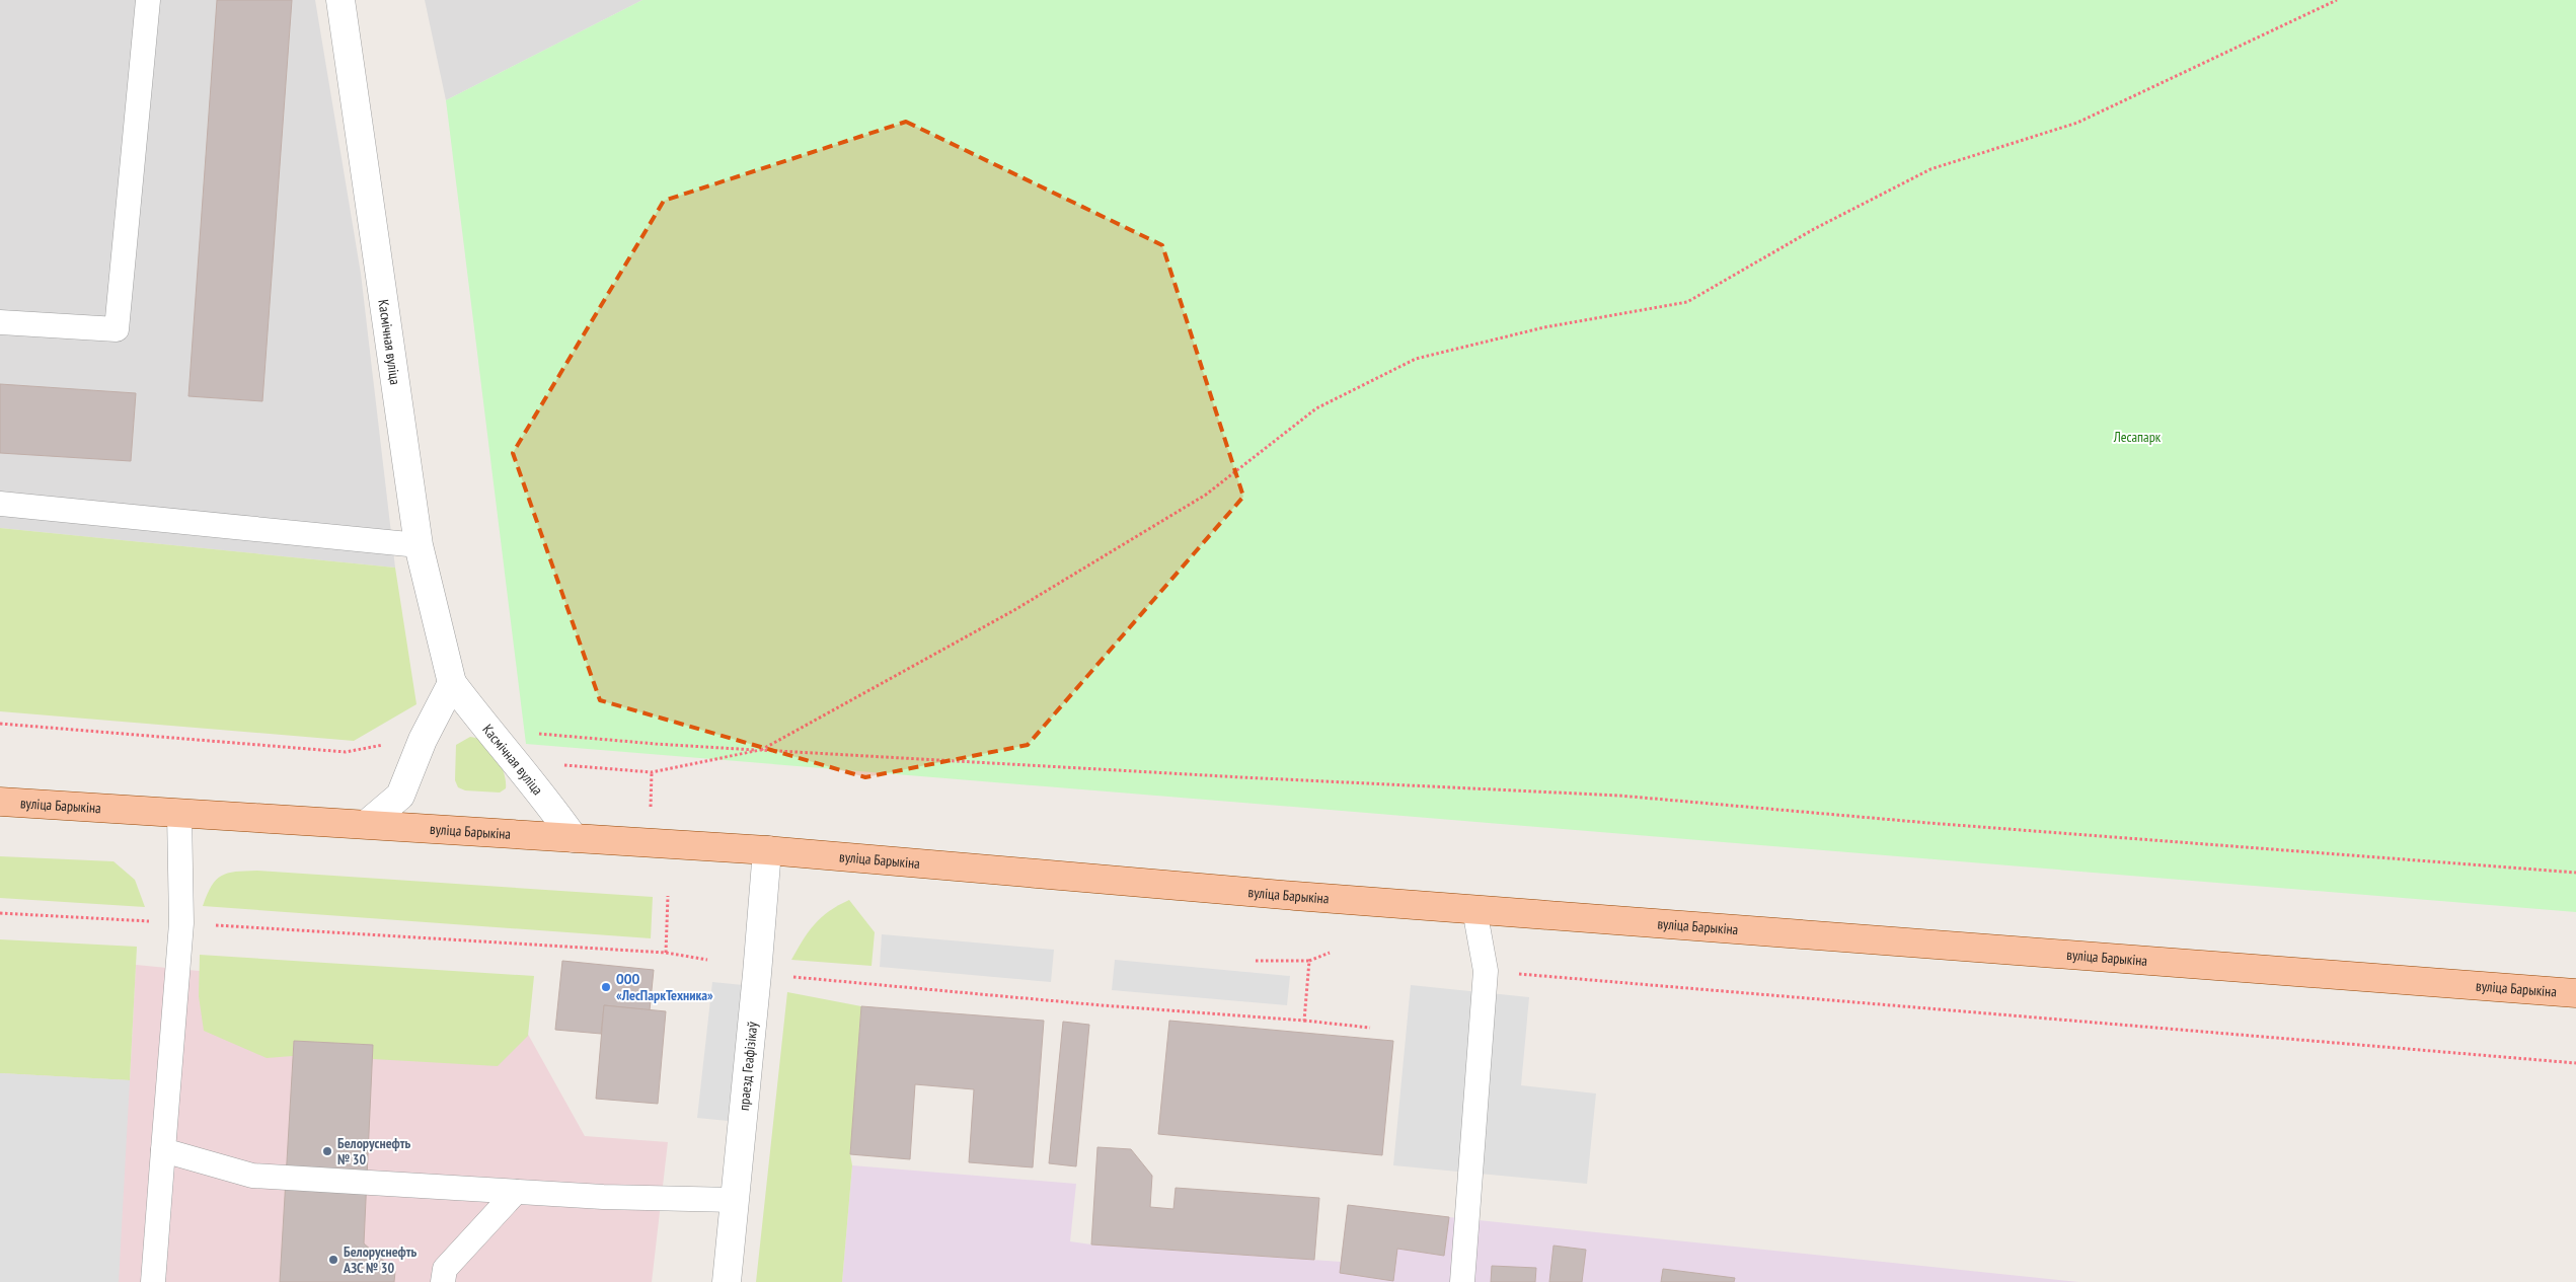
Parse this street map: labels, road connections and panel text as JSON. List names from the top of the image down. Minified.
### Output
{"streets":{"main road":["вуліца Барыкіна"],"street":["Касмічная вуліца","праезд Геафізікаў"]},"crossings":[["Касмічная вуліца","вуліца Барыкіна"],["вуліца Барыкіна","праезд Геафізікаў"]],"parks":["Лесапарк"],"places":["ООО «ЛесПаркТехника»","Белоруснефть № 30","Белоруснефть АЗС № 30"]}
